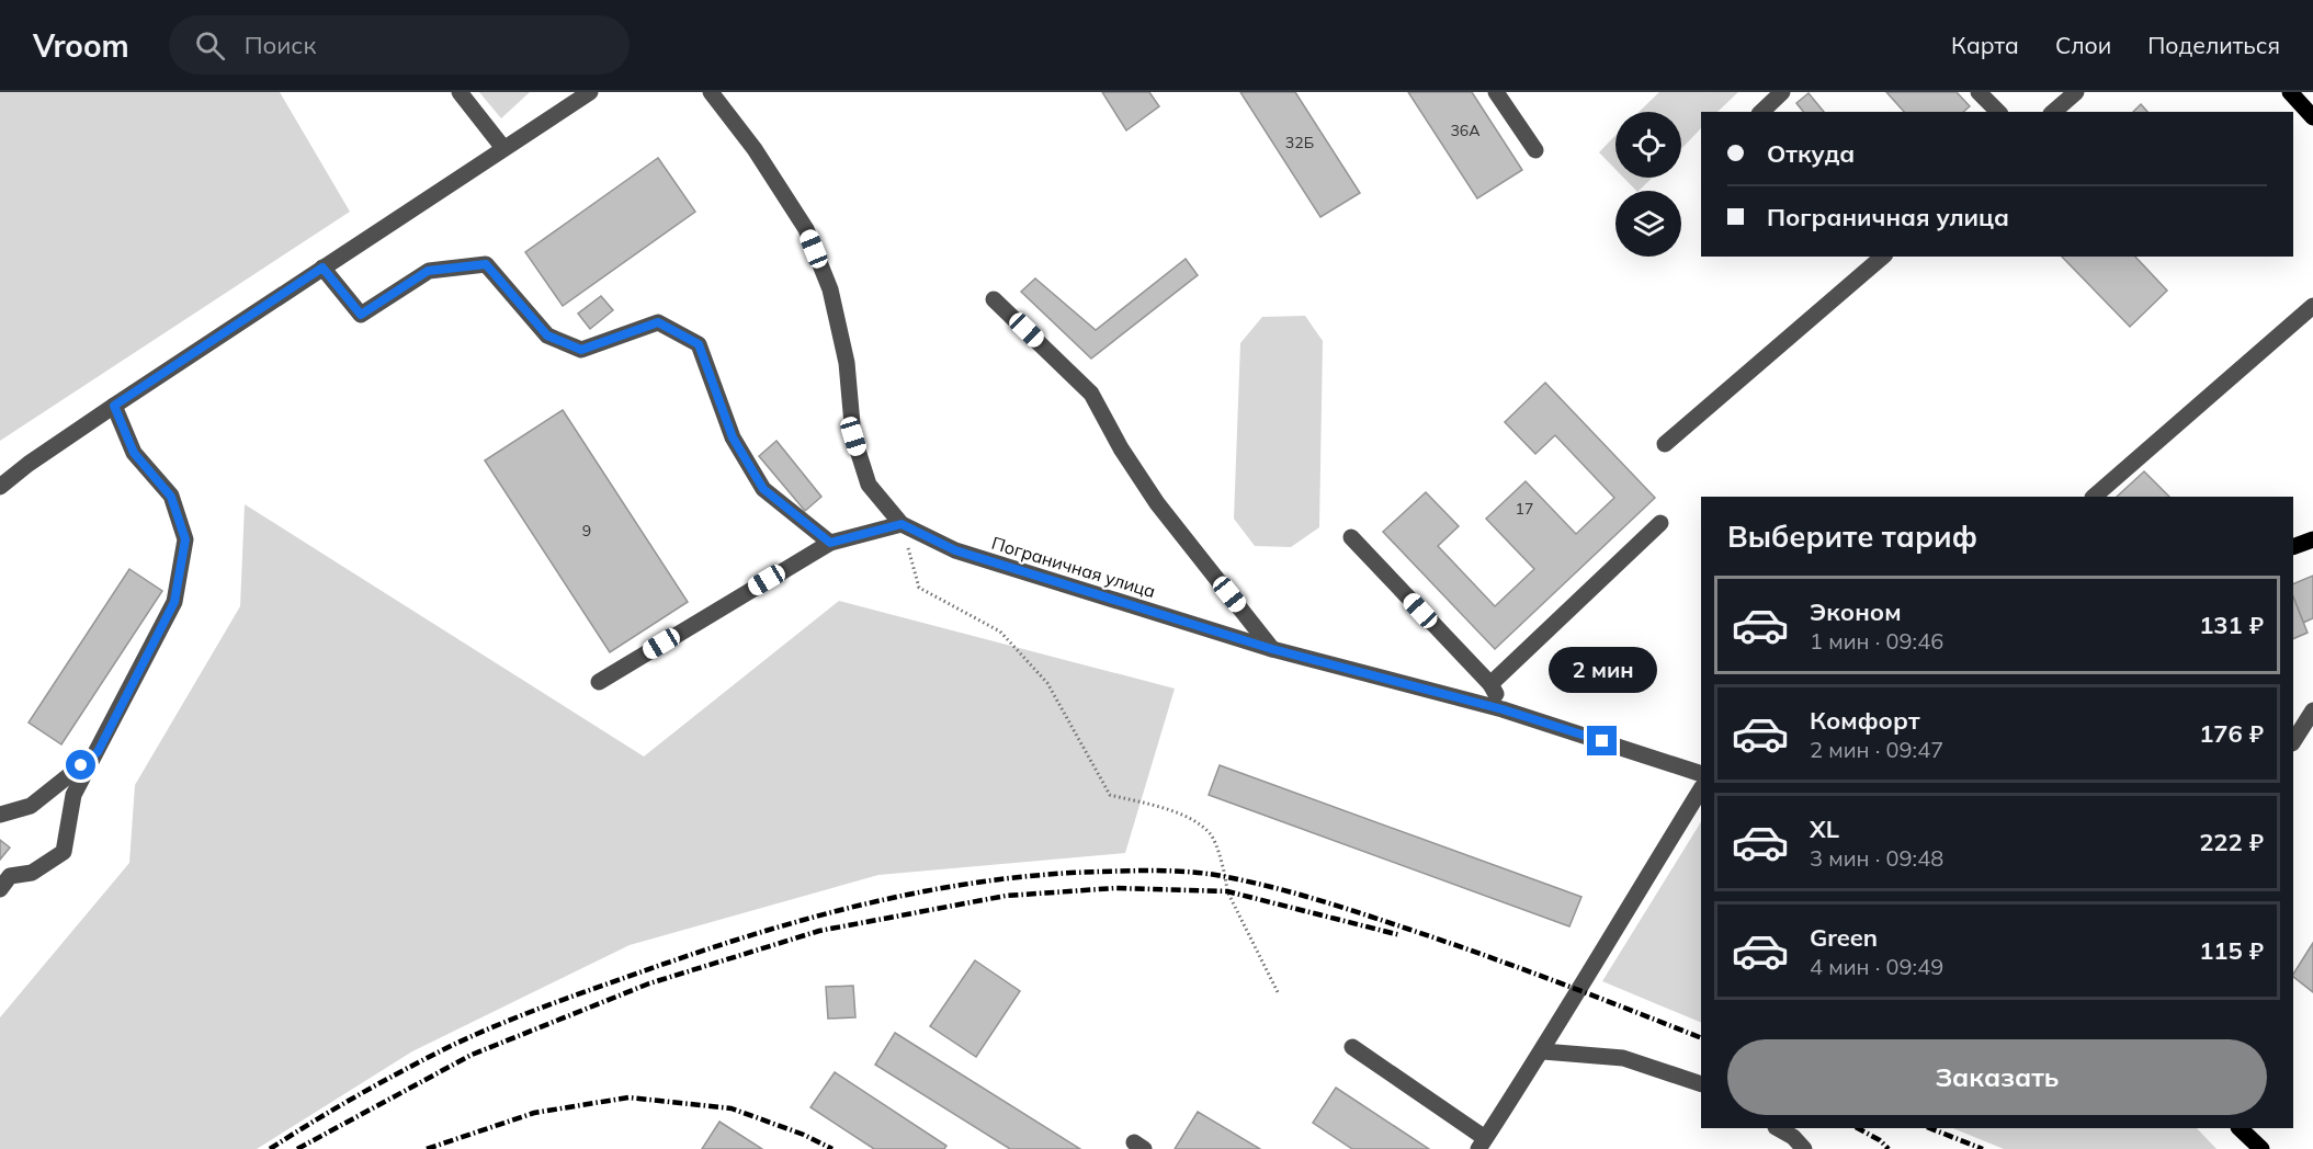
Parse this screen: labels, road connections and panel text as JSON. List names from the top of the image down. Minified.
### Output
{"streets":{"street":["Пограничная улица"]},"house_numbers":["36А","32Б","17","9"],"page":{"header":"Vroom","search":"Поиск","nav":["Карта","Слои","Поделиться"],"banner":["Откуда","Пограничная улица"],"heading":"Выберите тариф","list":[{"name":"Эконом","note":"1 мин · 09:46","value":"131 ₽"},{"name":"Комфорт","note":"2 мин · 09:47","value":"176 ₽"},{"name":"XL","note":"3 мин · 09:48","value":"222 ₽"},{"name":"Green","note":"4 мин · 09:49","value":"115 ₽"}],"bubble":"2 мин","buttons":"Заказать"}}
